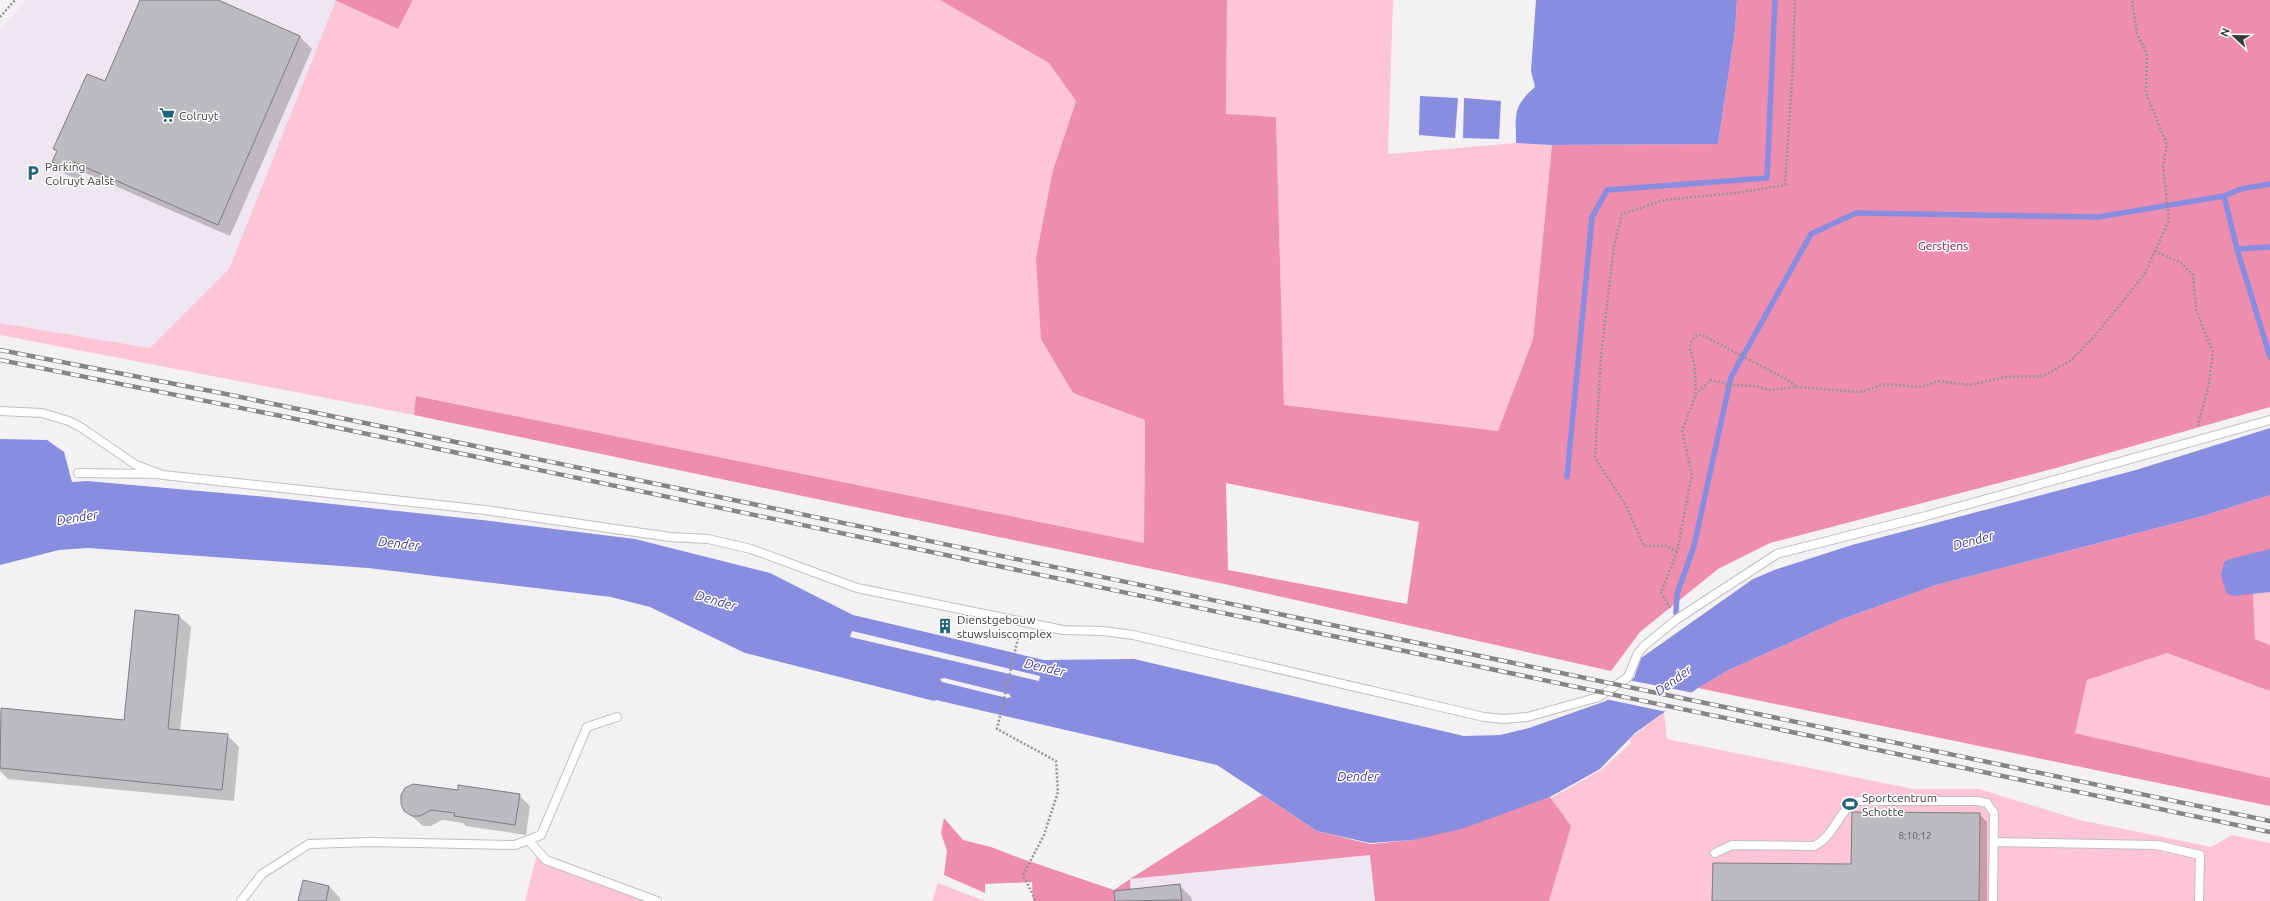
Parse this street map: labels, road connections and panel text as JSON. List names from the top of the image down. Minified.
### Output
{"water":["Dender"],"parks":["Gerstjens"],"places":{"supermarket":["Colruyt"],"parking":["Parking Colruyt Aalst"],"building":["Dienstgebouw stuwsluiscomplex"],"sports":["Sportcentrum Schotte"]},"house_numbers":["8;10;12"],"north":"left"}
